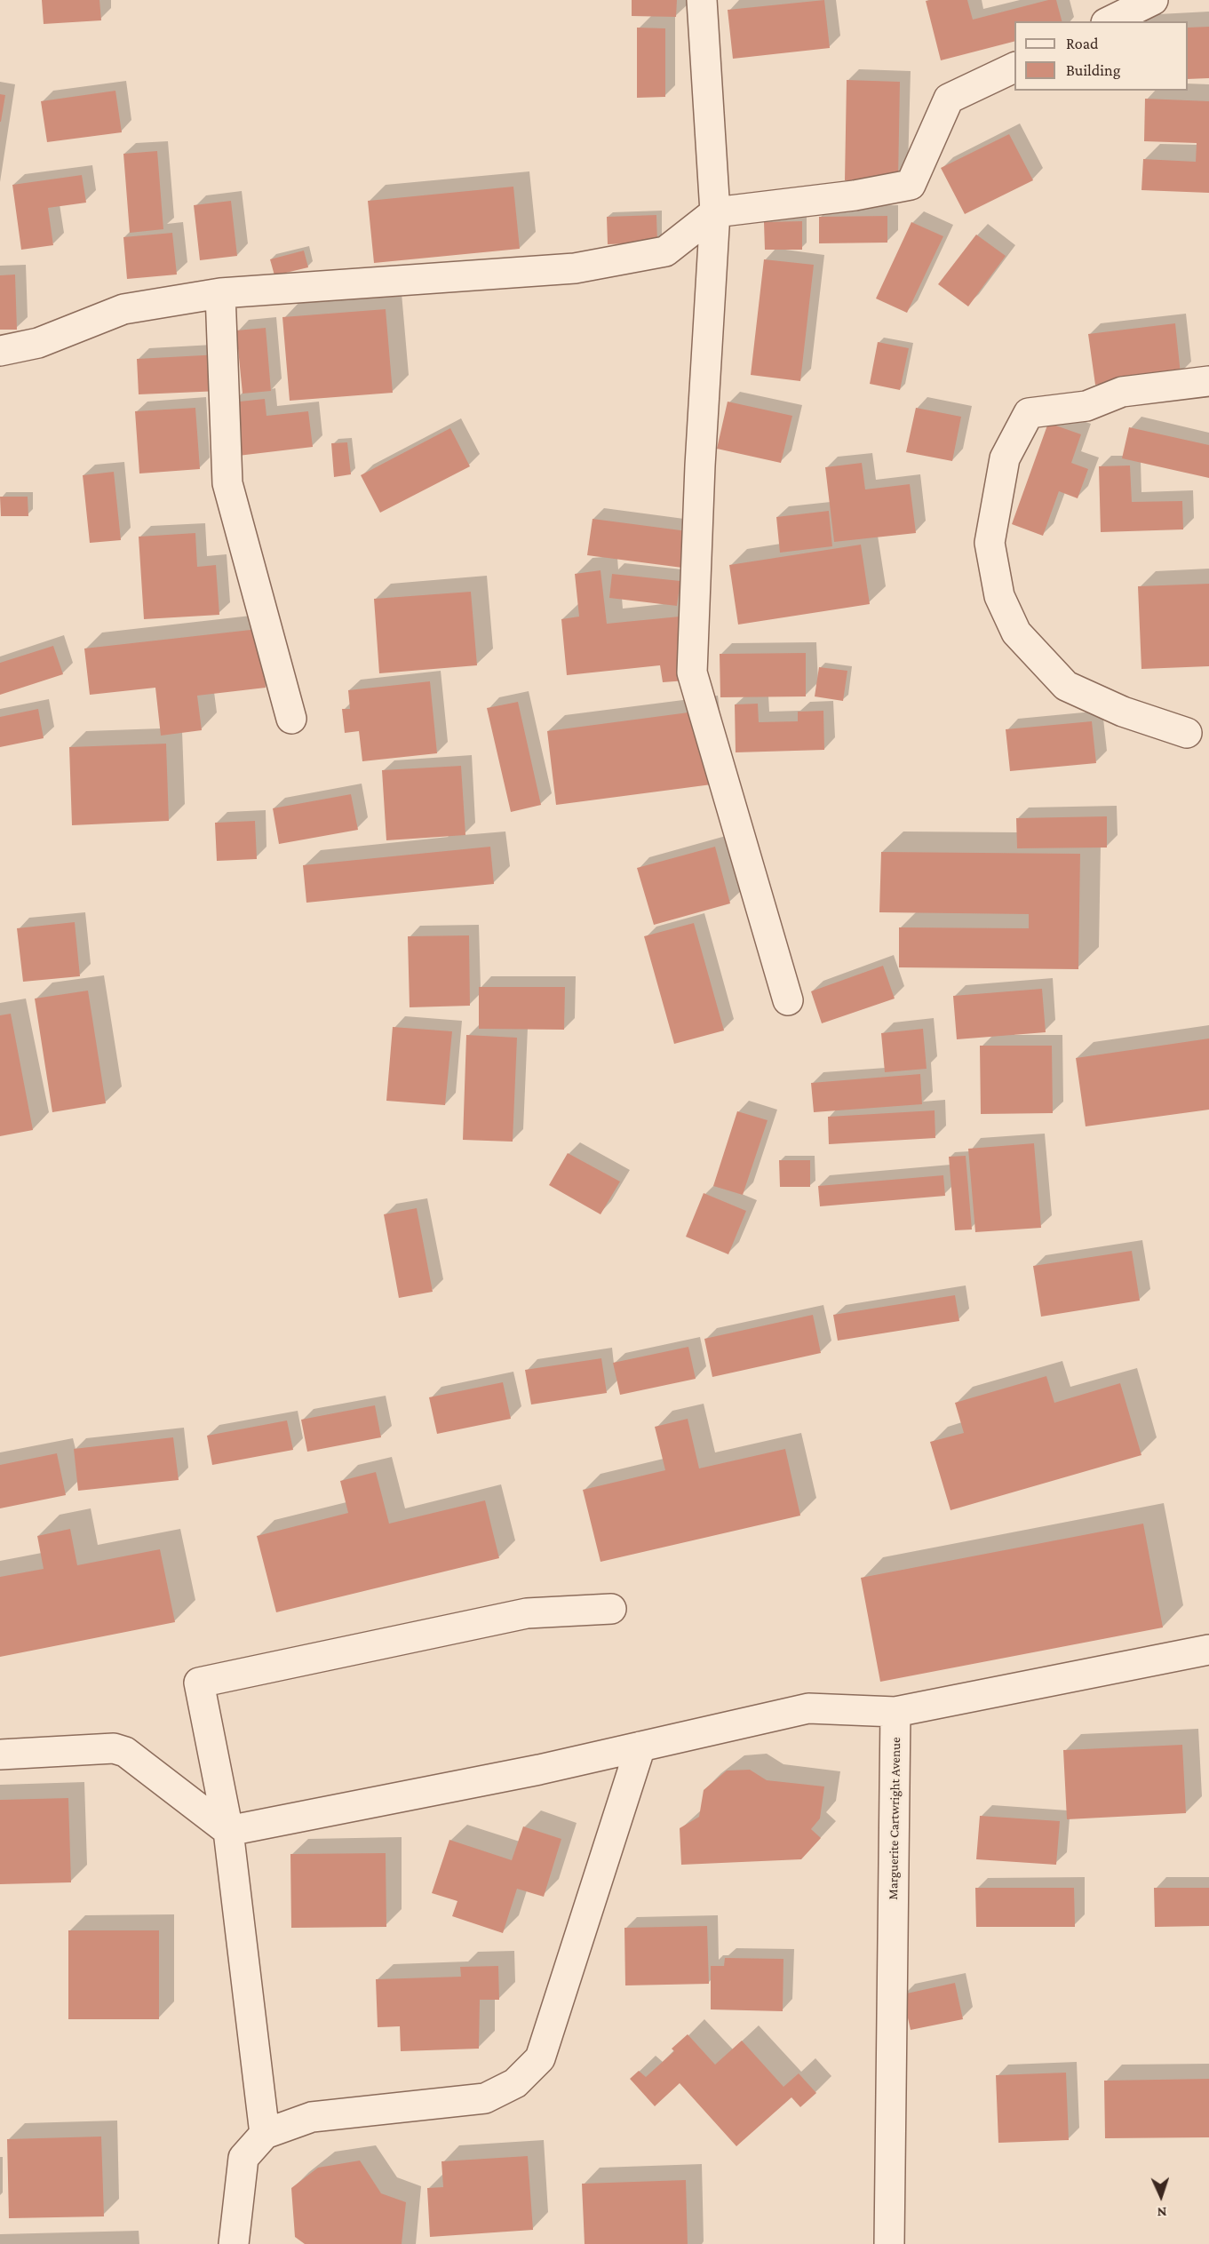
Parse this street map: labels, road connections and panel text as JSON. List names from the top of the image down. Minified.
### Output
{"streets":{"street":["Marguerite Cartwright Avenue"]},"legend":["Road","Building"],"north":"bottom"}
